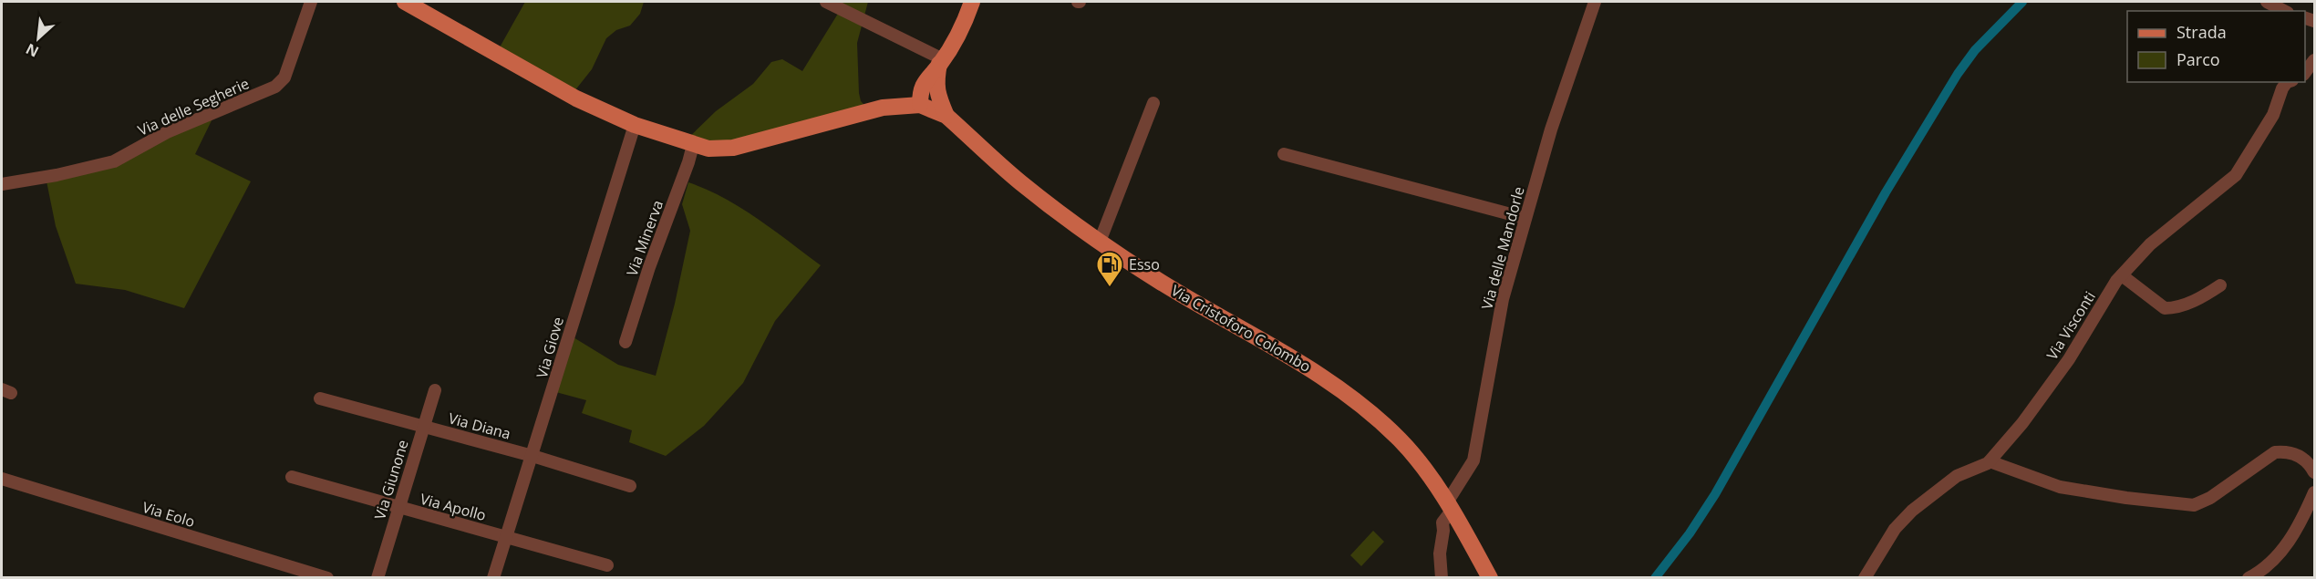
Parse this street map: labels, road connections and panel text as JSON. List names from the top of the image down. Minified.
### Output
{"streets":{"main road":["Via Cristoforo Colombo"],"street":["Via delle Segherie","Via Minerva","Via delle Mandorle","Via Visconti","Via Giove","Via Diana","Via Giunone","Via Apollo","Via Eolo"]},"crossings":[["Via delle Mandorle","Via Cristoforo Colombo"],["Via Giove","Via Diana"],["Via Giove","Via Apollo"],["Via Diana","Via Giunone"],["Via Giunone","Via Apollo"]],"places":{"fuel station":["Esso"]},"legend":["Strada","Parco"],"north":"bottom left"}
